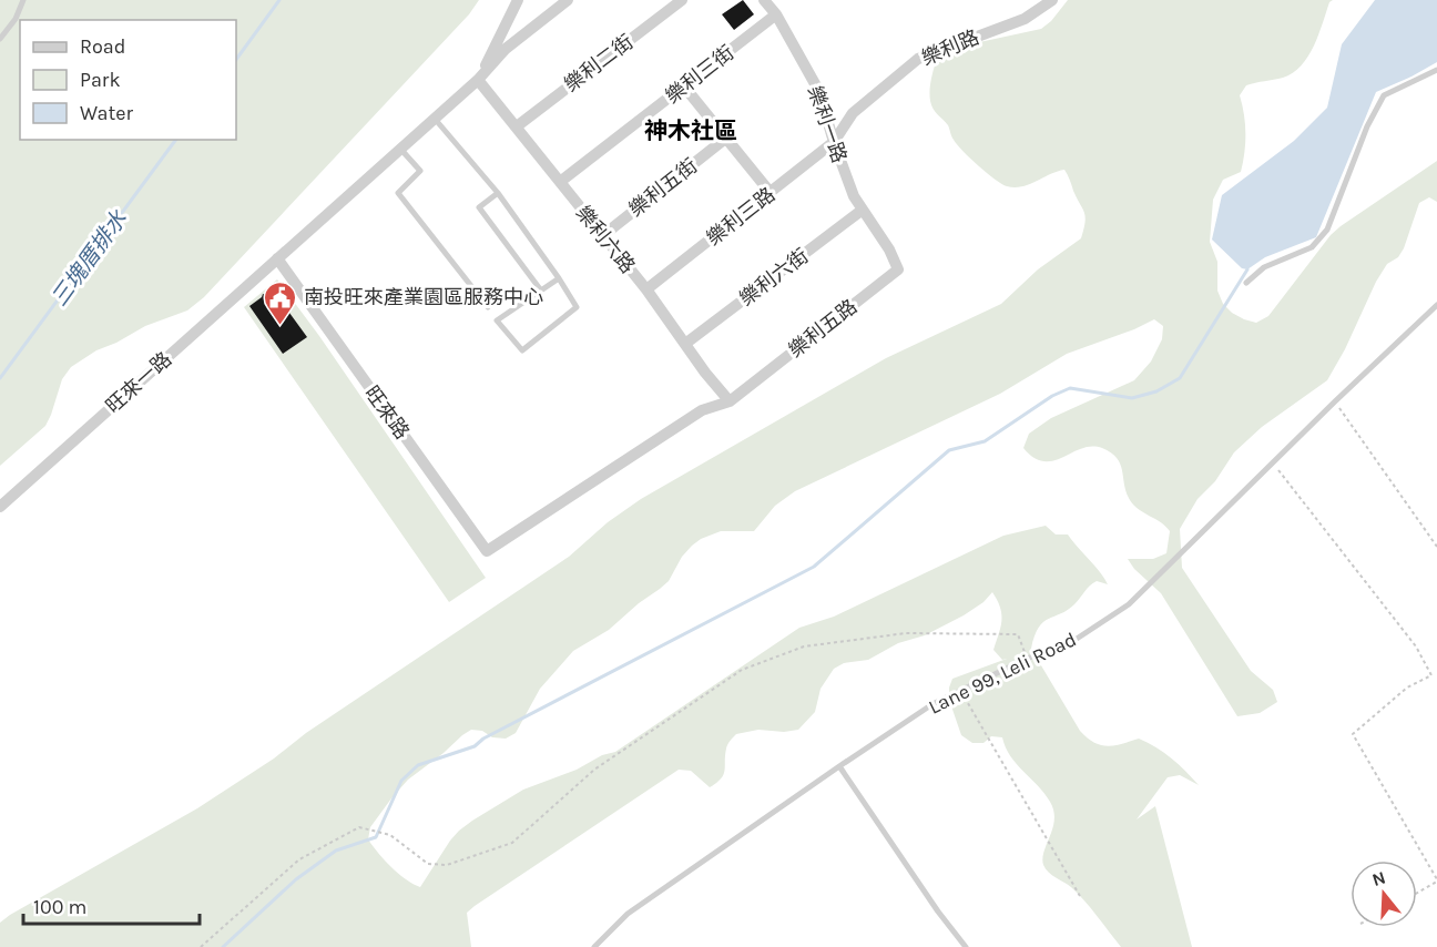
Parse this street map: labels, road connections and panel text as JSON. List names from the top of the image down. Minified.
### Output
{"streets":{"street":["樂利路","樂利二街","樂利三街","樂利一路","樂利五街","樂利三路","樂利六路","樂利六街","樂利五路","旺來一路","旺來路"],"lane":["Lane 99, Leli Road"]},"crossings":[["樂利路","樂利一路"],["樂利路","樂利三路"],["樂利二街","樂利六路"],["樂利三街","樂利一路"],["樂利三街","樂利六路"],["樂利一路","樂利三路"],["樂利一路","樂利六街"],["樂利一路","樂利五路"],["樂利五街","樂利六路"],["樂利三路","樂利六路"],["樂利六路","樂利六街"],["樂利六路","樂利五路"],["樂利六路","旺來路"],["樂利五路","旺來路"],["旺來一路","旺來路"]],"districts":["神木社區"],"water":["三塊厝排水"],"places":{"public building":["南投旺來產業園區服務中心"]},"legend":["Road","Park","Water"],"scale_bar":"100 m","north":"top"}
